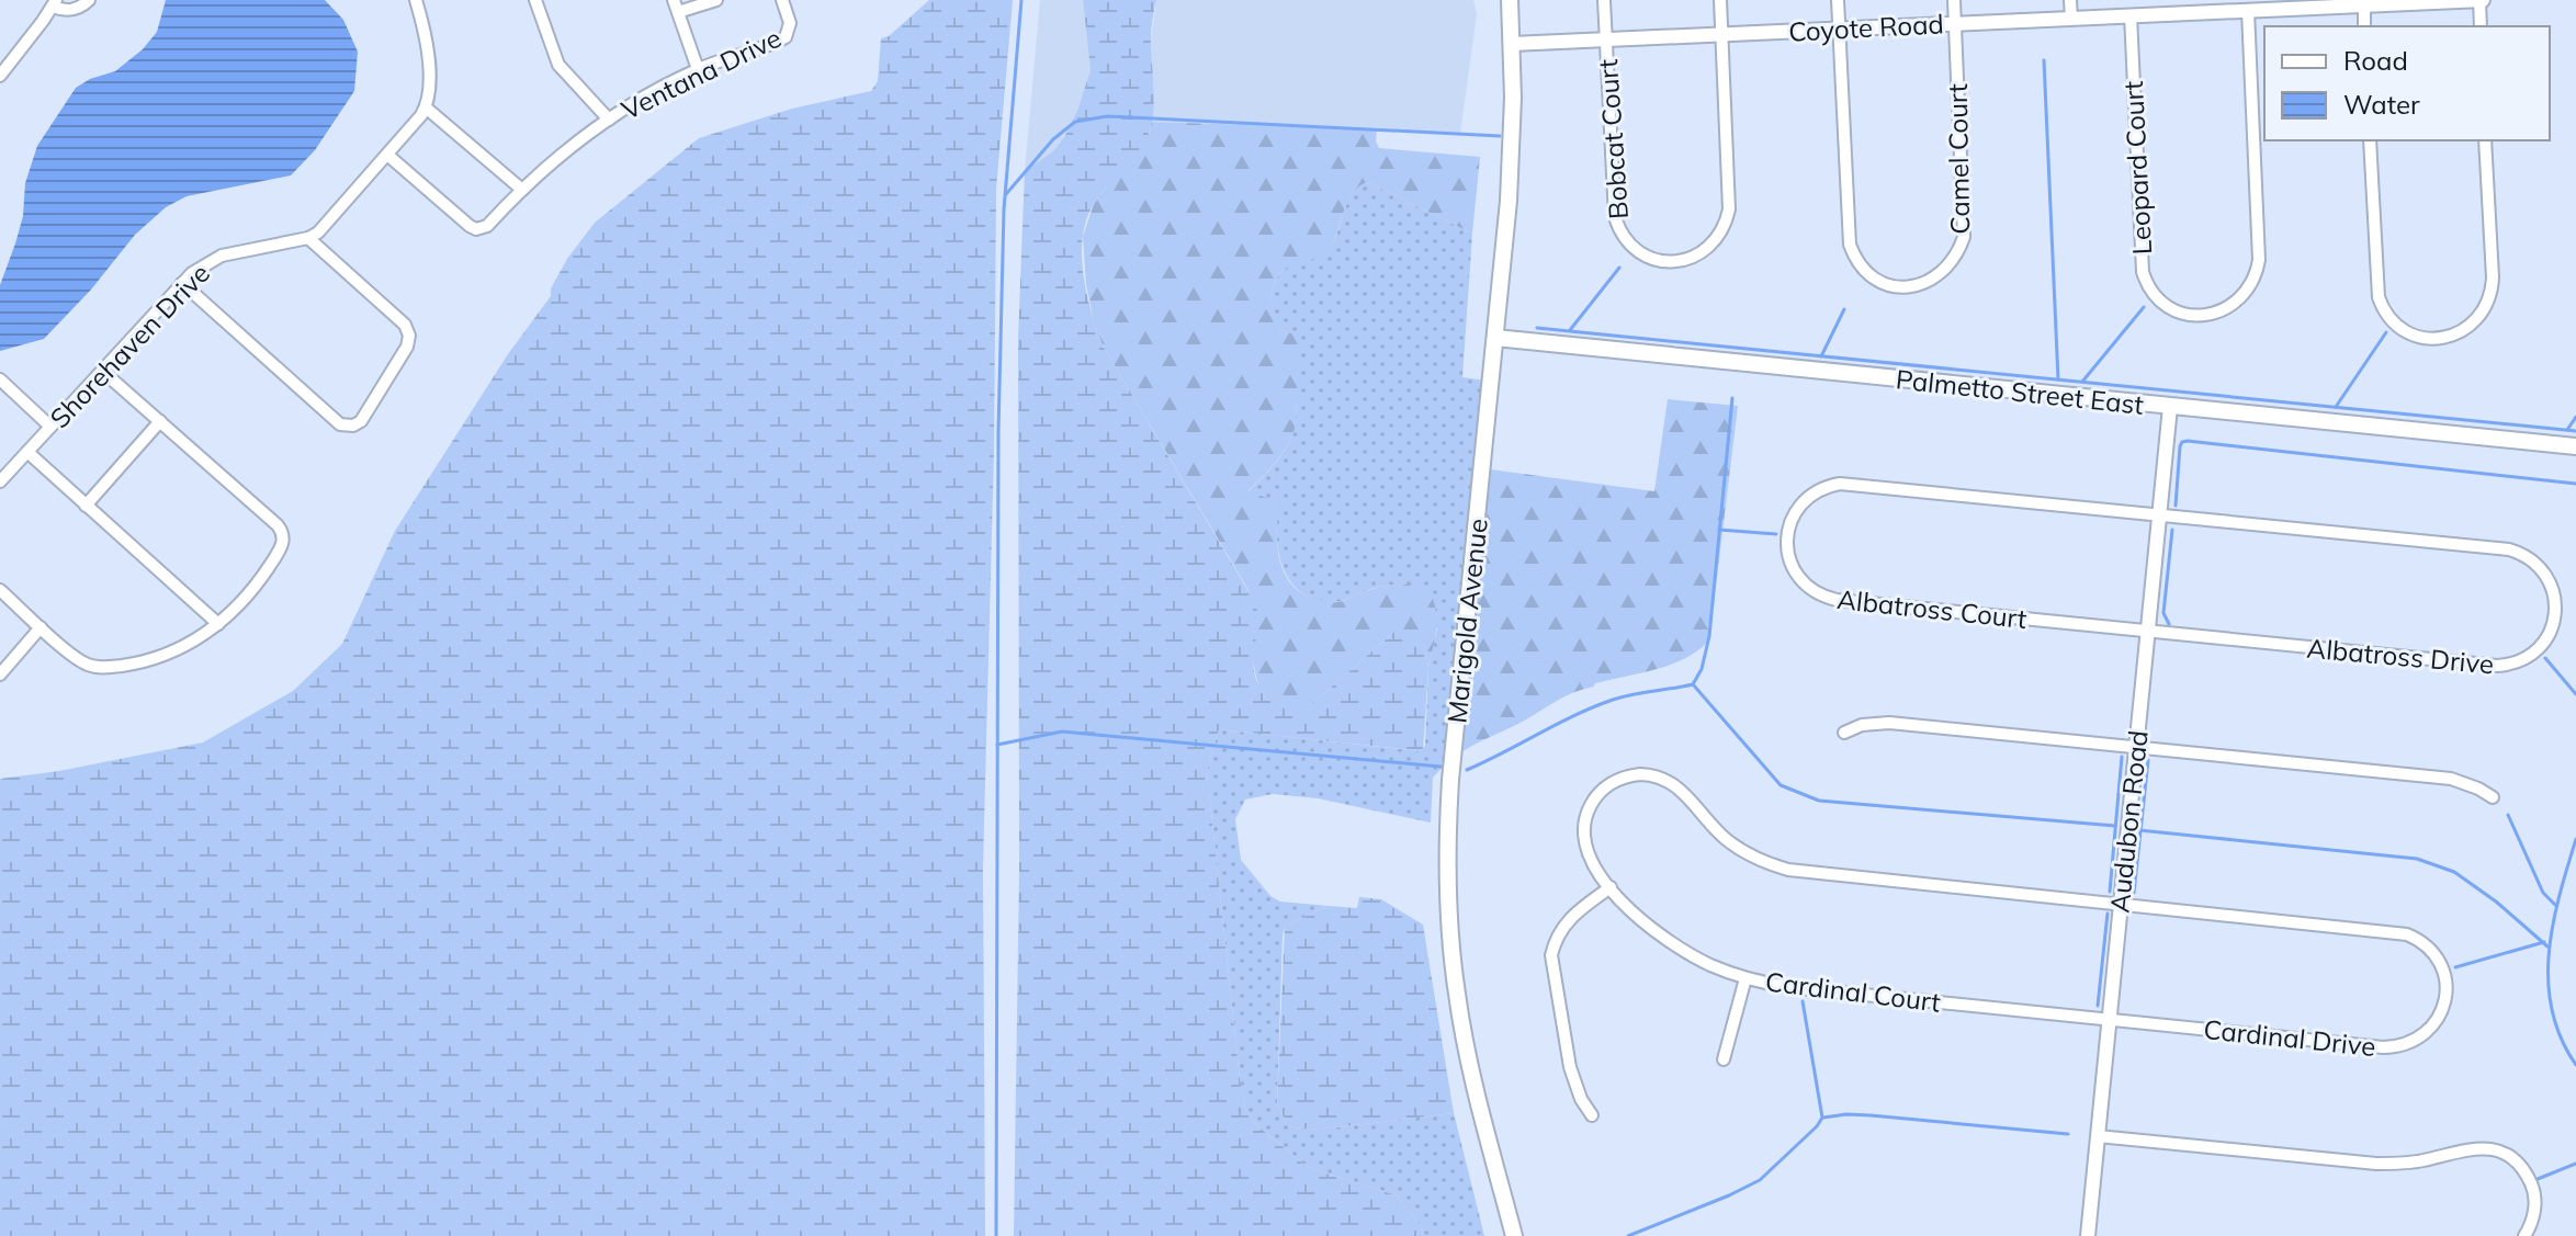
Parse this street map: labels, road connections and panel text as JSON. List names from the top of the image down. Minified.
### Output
{"streets":{"main road":["Palmetto Street East","Marigold Avenue"],"street":["Coyote Road","Ventana Drive","Bobcat Court","Camel Court","Leopard Court","Shorehaven Drive","Albatross Court","Albatross Drive","Audubon Road","Cardinal Court","Cardinal Drive"]},"crossings":[["Coyote Road","Bobcat Court"],["Coyote Road","Camel Court"],["Coyote Road","Leopard Court"],["Coyote Road","Marigold Avenue"],["Palmetto Street East","Marigold Avenue"],["Palmetto Street East","Audubon Road"],["Albatross Court","Albatross Drive"],["Albatross Court","Audubon Road"],["Albatross Drive","Audubon Road"],["Audubon Road","Cardinal Court"],["Audubon Road","Cardinal Drive"],["Cardinal Court","Cardinal Drive"]],"legend":["Road","Water"]}
